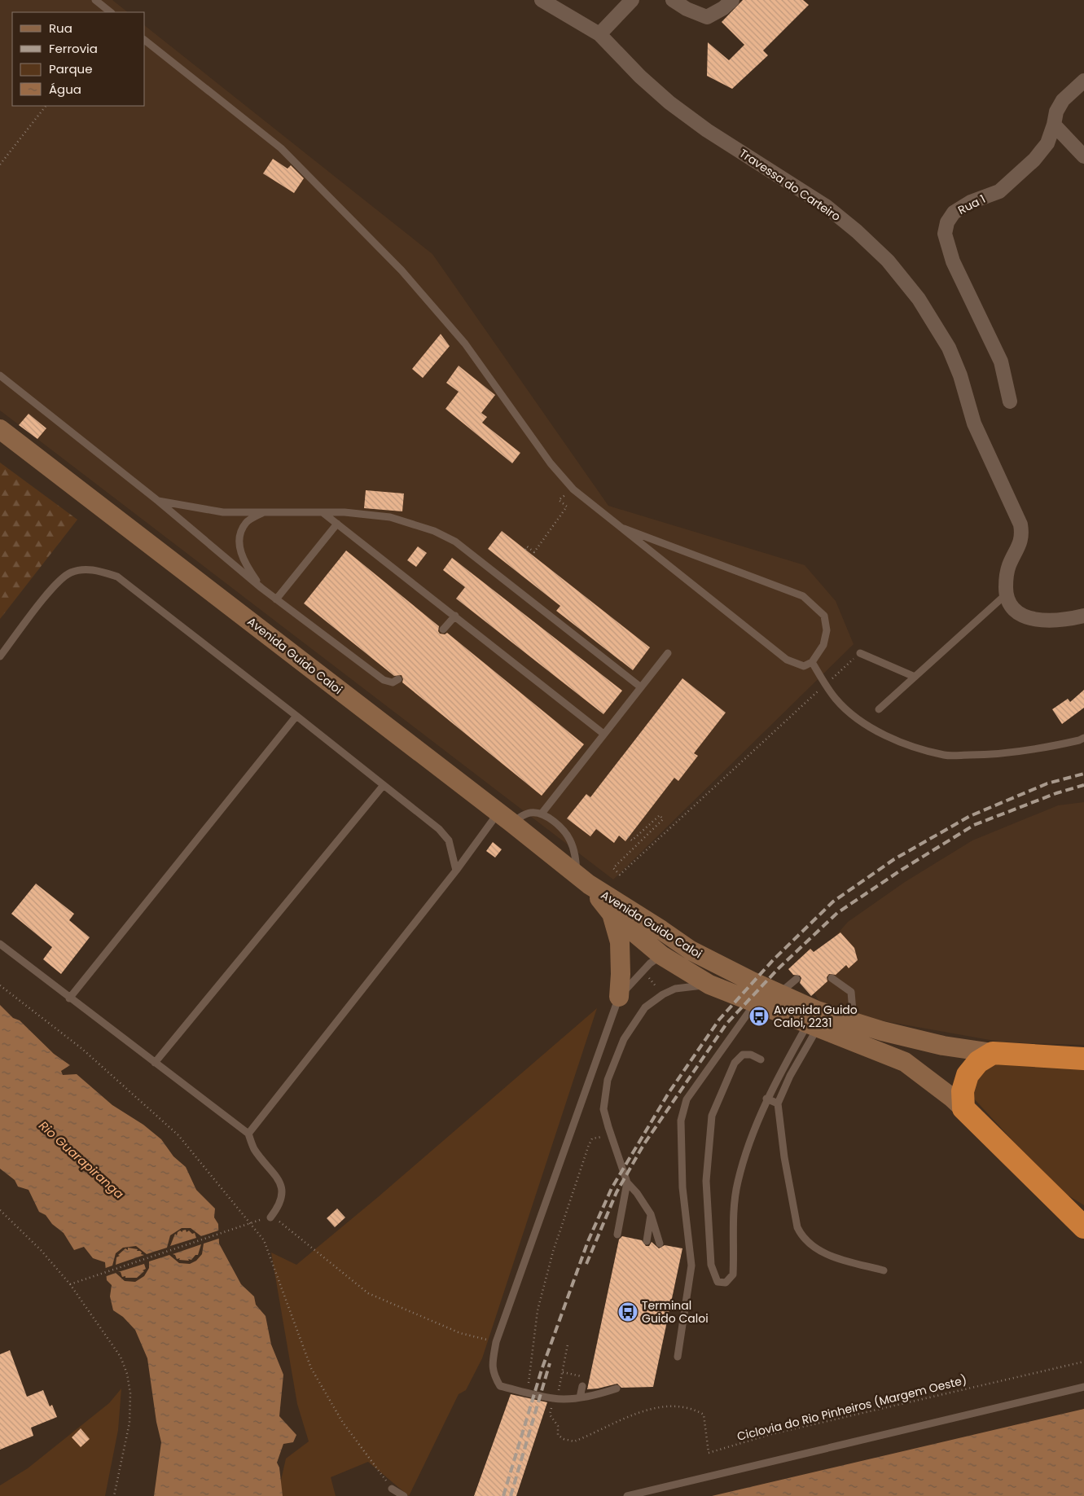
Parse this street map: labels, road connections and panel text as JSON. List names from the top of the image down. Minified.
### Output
{"streets":{"main road":["Avenida Guido Caloi"],"street":["Travessa do Carteiro","Rua 1"],"path":["Ciclovia do Rio Pinheiros (Margem Oeste)"]},"water":["Rio Guarapiranga"],"places":{"bus stop":["Avenida Guido Caloi, 2231","Terminal Guido Caloi"]},"legend":["Rua","Ferrovia","Parque","Água"]}
